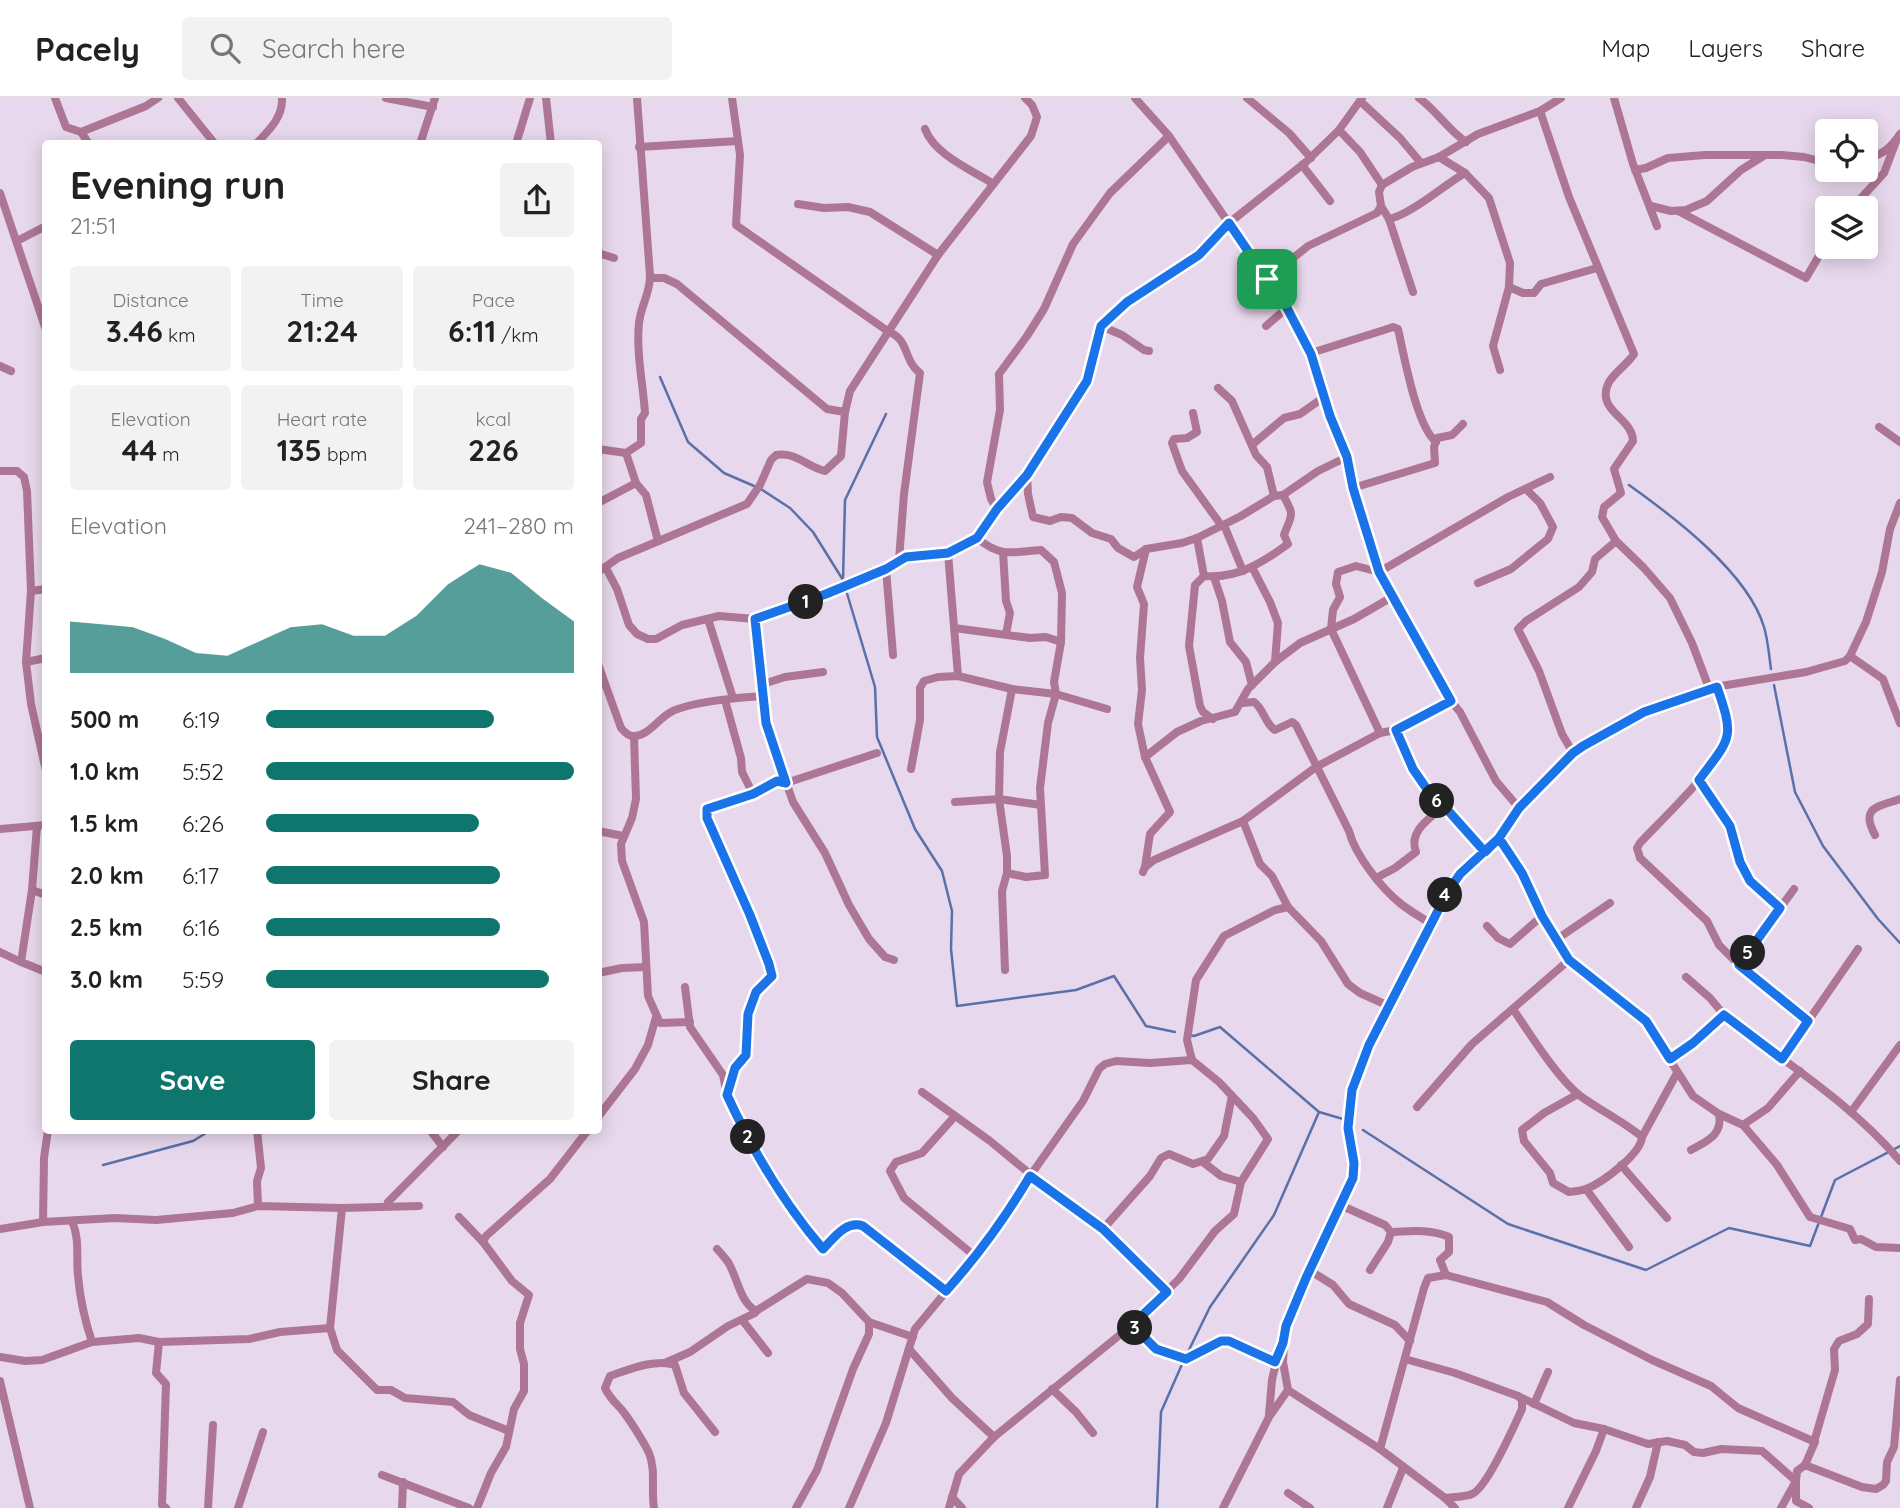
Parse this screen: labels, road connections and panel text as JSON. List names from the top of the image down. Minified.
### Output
{"page":{"header":"Pacely","search":"Search here","nav":["Map","Layers","Share"],"heading":["Evening run","21:51"],"stats":[["Distance","3.46 km"],["Time","21:24"],["Pace","6:11 /km"],["Elevation","44 m"],["Heart rate","135 bpm"],["kcal","226"]],"chart":["Elevation","241–280 m"],"pins":["1","6","4","5","2","3"],"list":[{"name":"500 m","note":"6:19"},{"name":"1.0 km","note":"5:52"},{"name":"1.5 km","note":"6:26"},{"name":"2.0 km","note":"6:17"},{"name":"2.5 km","note":"6:16"},{"name":"3.0 km","note":"5:59"}],"buttons":["Save","Share"]}}
